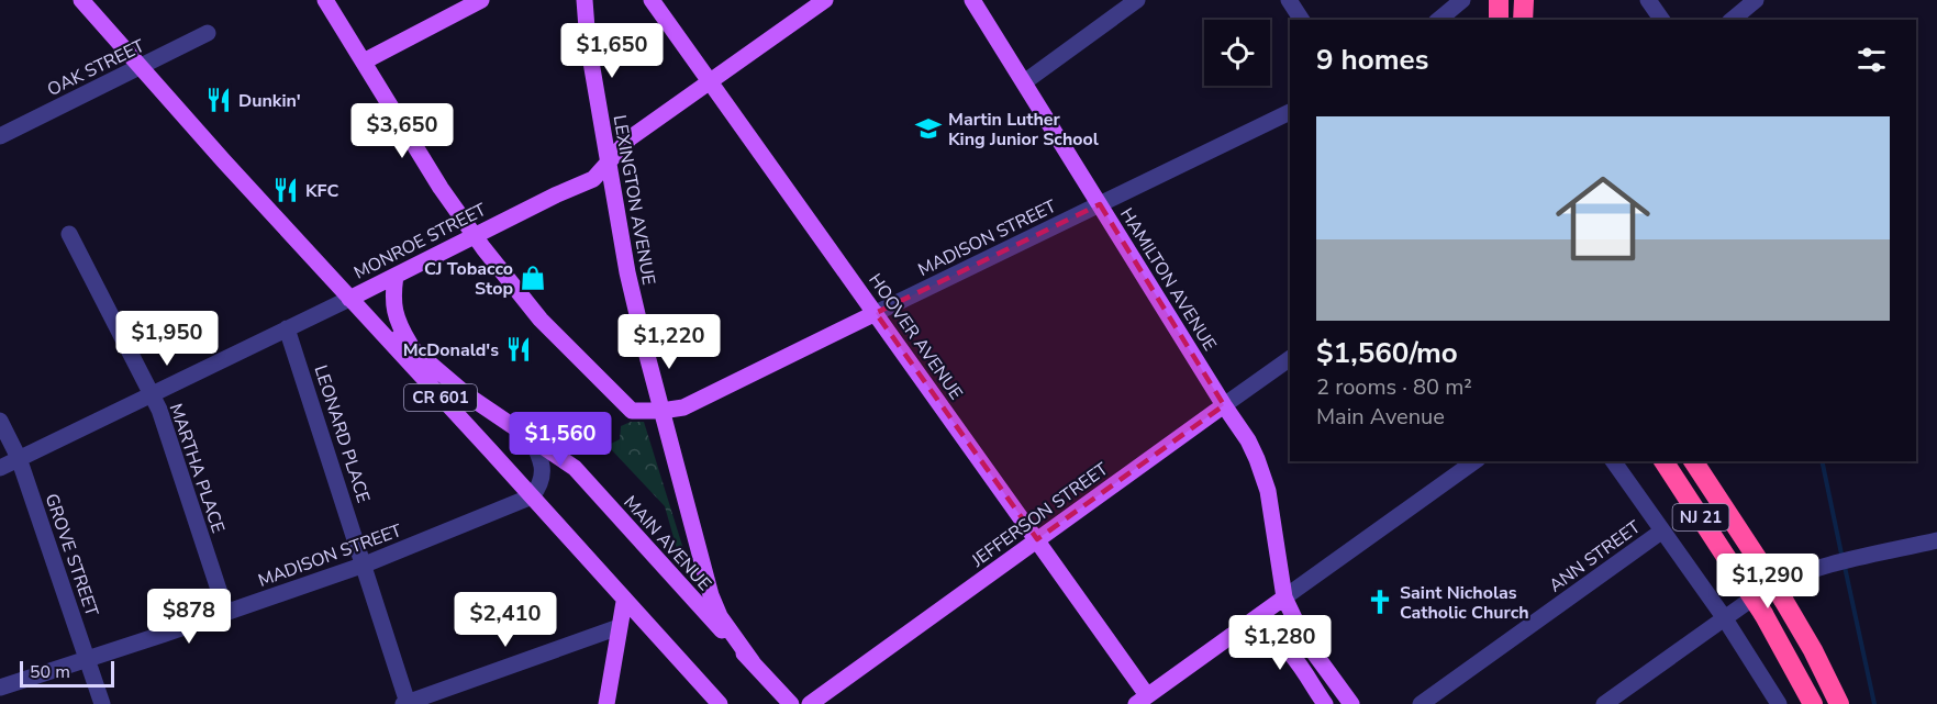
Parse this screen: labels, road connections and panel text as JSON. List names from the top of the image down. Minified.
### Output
{"streets":{"highway":["NJ 21"],"main road":["LEXINGTON AVENUE","MADISON STREET","MONROE STREET","HAMILTON AVENUE","HOOVER AVENUE","CR 601","JEFFERSON STREET","MAIN AVENUE"],"street":["OAK STREET","LEONARD PLACE","MARTHA PLACE","GROVE STREET","ANN STREET"]},"crossings":[["OAK STREET","MAIN AVENUE"],["LEXINGTON AVENUE","MADISON STREET"],["LEXINGTON AVENUE","MONROE STREET"],["LEXINGTON AVENUE","MAIN AVENUE"],["MADISON STREET","MONROE STREET"],["MADISON STREET","HAMILTON AVENUE"],["MADISON STREET","HOOVER AVENUE"],["MADISON STREET","LEONARD PLACE"],["MADISON STREET","MARTHA PLACE"],["MADISON STREET","MAIN AVENUE"],["MADISON STREET","GROVE STREET"],["MONROE STREET","HOOVER AVENUE"],["MONROE STREET","LEONARD PLACE"],["MONROE STREET","MARTHA PLACE"],["MONROE STREET","MAIN AVENUE"],["MONROE STREET","GROVE STREET"],["HAMILTON AVENUE","JEFFERSON STREET"],["HOOVER AVENUE","JEFFERSON STREET"]],"places":{"restaurant":["Dunkin'","KFC","McDonald's"],"school or university":["Martin Luther King Junior School"],"shop":["CJ Tobacco Stop"],"church":["Saint Nicholas Catholic Church"]},"scale_bar":"50 m","page":{"heading":"9 homes","price":["$1,650","$3,650","$1,950","$1,220","$1,560","$1,290","$878","$2,410","$1,280"],"list":[{"name":"$1,560/mo","note":"2 rooms · 80 m² · Main Avenue"}],"scale":"50 m"}}
